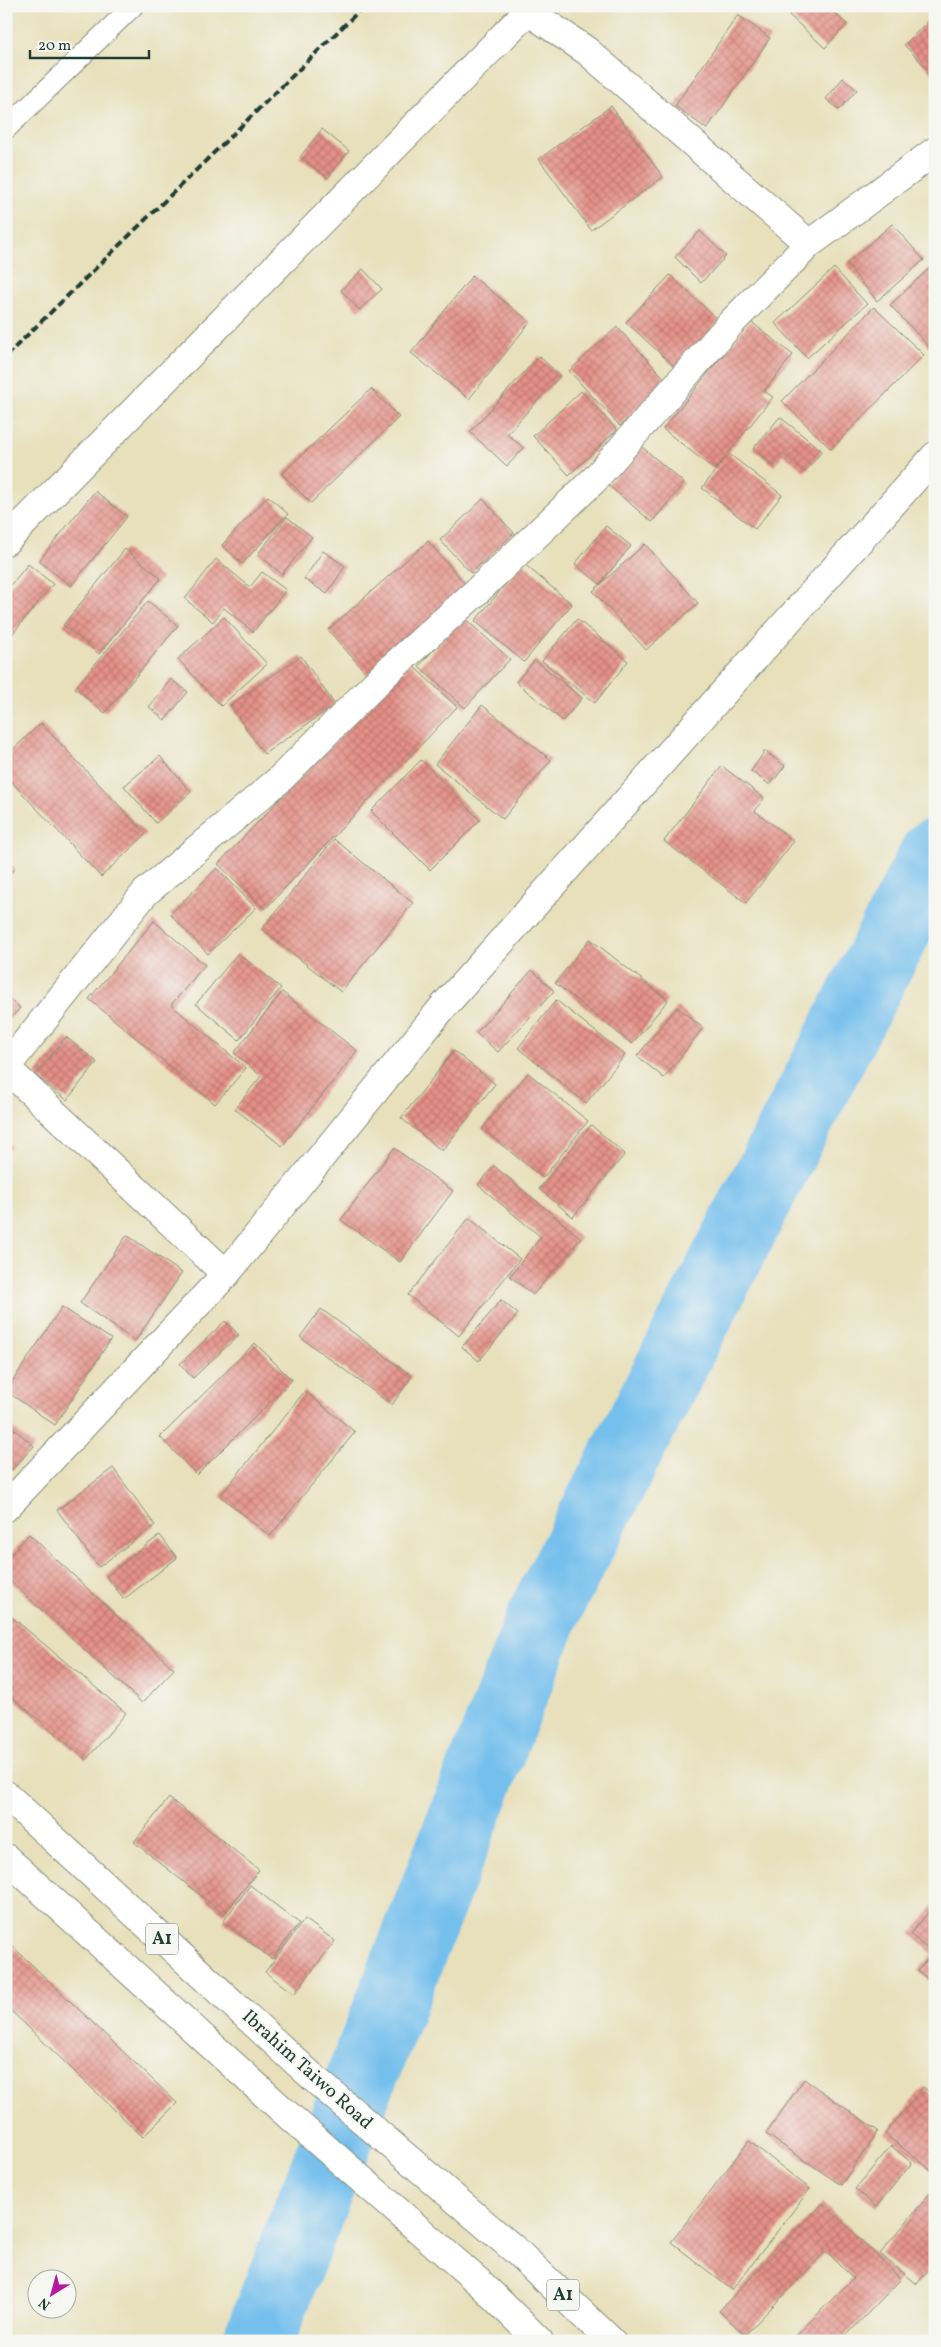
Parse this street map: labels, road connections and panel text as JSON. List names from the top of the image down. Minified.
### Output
{"streets":{"main road":["A1","Ibrahim Taiwo Road"]},"scale_bar":"20 m","north":"bottom left"}
